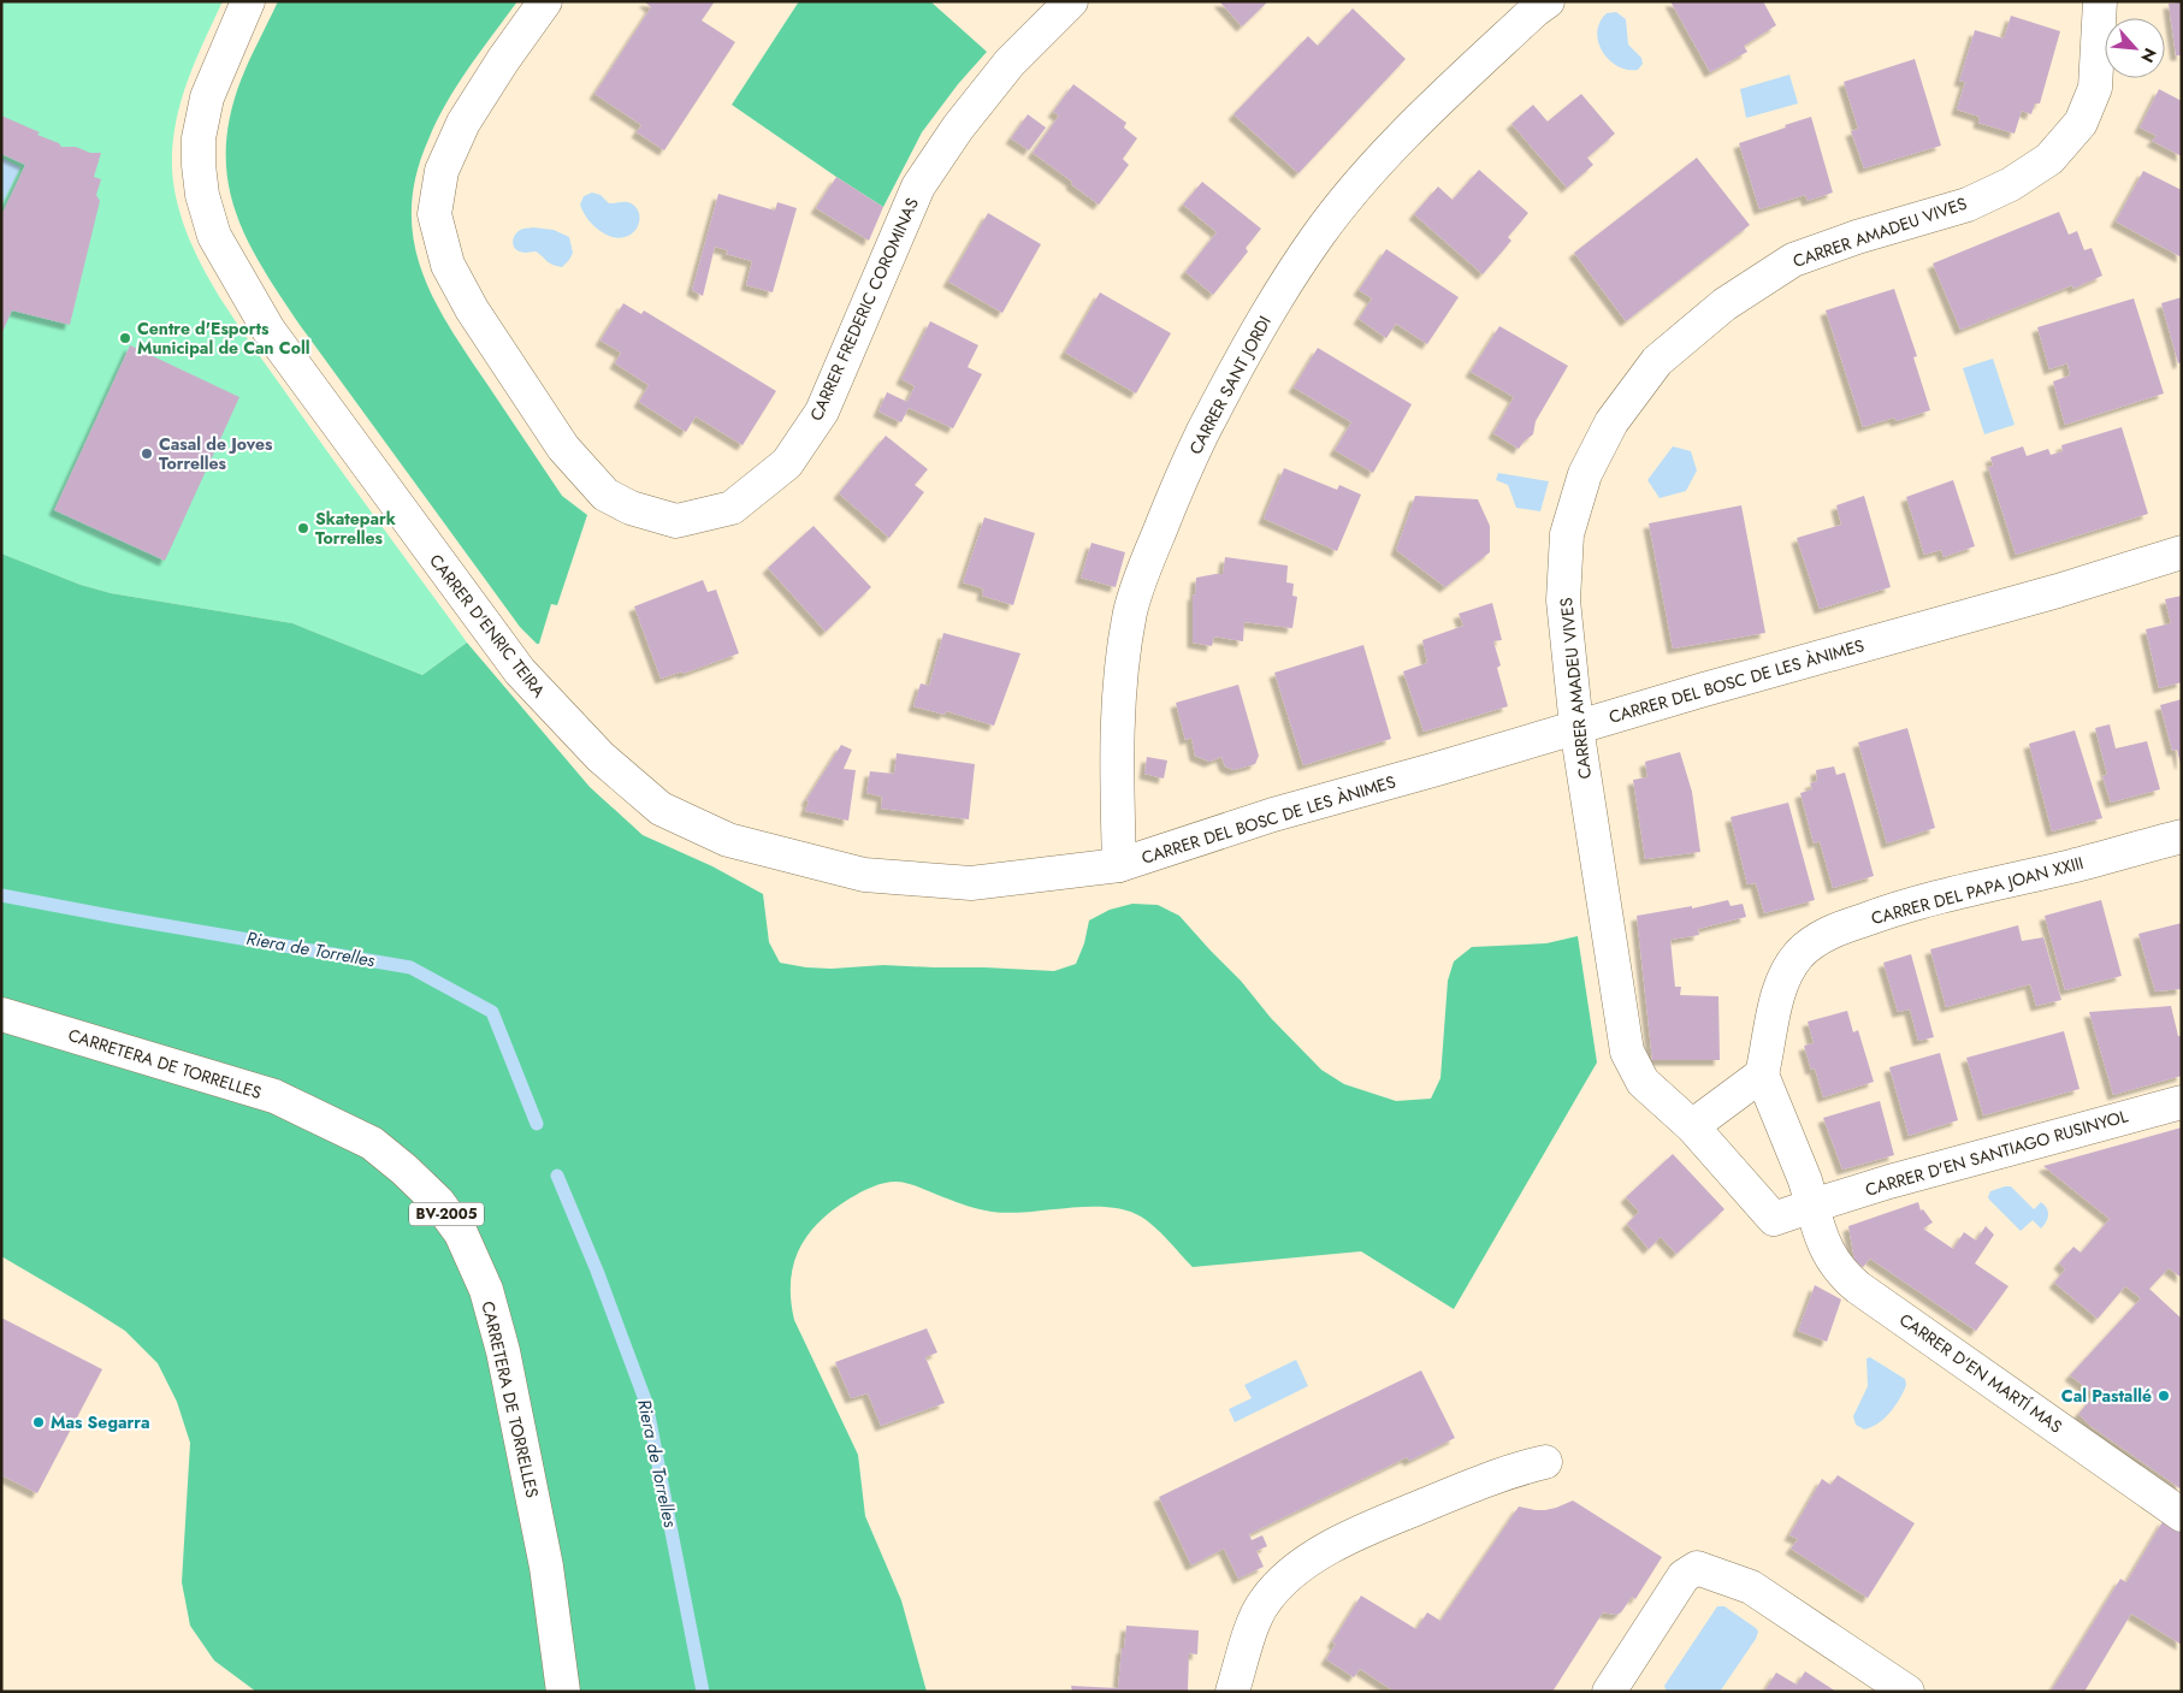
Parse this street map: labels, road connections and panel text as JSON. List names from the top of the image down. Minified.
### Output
{"streets":{"street":["CARRER AMADEU VIVES","CARRER FREDERIC COROMINAS","CARRER SANT JORDI","CARRER D'ENRIC TEIRA","CARRER DEL BOSC DE LES ÀNIMES","CARRER DEL PAPA JOAN XXIII","CARRETERA DE TORRELLES","CARRER D'EN SANTIAGO RUSINYOL","BV-2005","CARRER D'EN MARTÍ MAS"]},"crossings":[["CARRER AMADEU VIVES","CARRER DEL BOSC DE LES ÀNIMES"],["CARRER AMADEU VIVES","CARRER D'EN SANTIAGO RUSINYOL"],["CARRER AMADEU VIVES","CARRER D'EN MARTÍ MAS"],["CARRER SANT JORDI","CARRER D'ENRIC TEIRA"],["CARRER SANT JORDI","CARRER DEL BOSC DE LES ÀNIMES"],["CARRER D'ENRIC TEIRA","CARRER DEL BOSC DE LES ÀNIMES"],["CARRER DEL PAPA JOAN XXIII","CARRER D'EN MARTÍ MAS"],["CARRER D'EN SANTIAGO RUSINYOL","CARRER D'EN MARTÍ MAS"]],"water":["Riera de Torrelles"],"places":["Centre d'Esports Municipal de Can Coll","Casal de Joves Torrelles","Skatepark Torrelles","Cal Pastallé","Mas Segarra"],"north":"bottom right"}
